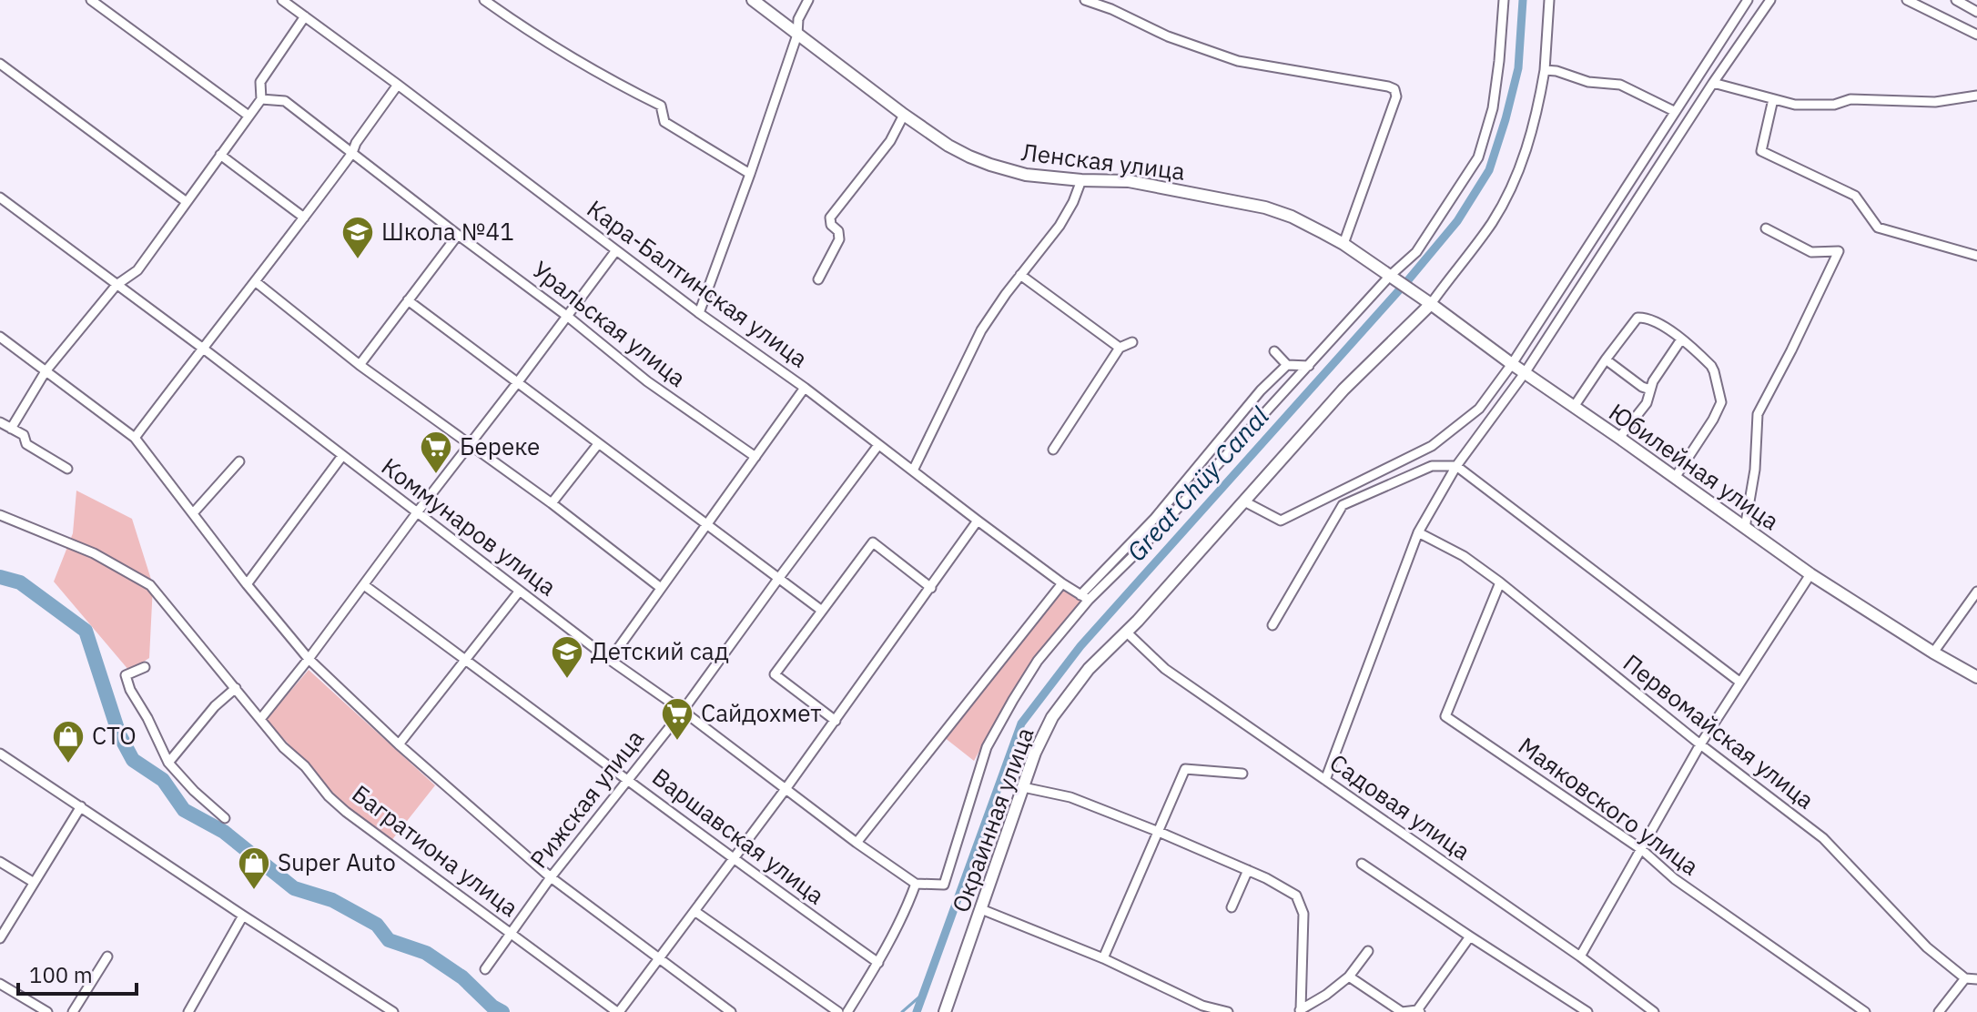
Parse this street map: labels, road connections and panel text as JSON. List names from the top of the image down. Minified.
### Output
{"streets":{"main road":["Ленская улица","Юбилейная улица","Окраинная улица"],"street":["Кара-Балтинская улица","Уральская улица","Коммунаров улица","Первомайская улица","Рижская улица","Маяковского улица","Садовая улица","Варшавская улица","Багратиона улица"]},"crossings":[["Ленская улица","Юбилейная улица"],["Кара-Балтинская улица","Рижская улица"],["Юбилейная улица","Окраинная улица"],["Коммунаров улица","Рижская улица"],["Первомайская улица","Маяковского улица"],["Рижская улица","Варшавская улица"],["Рижская улица","Багратиона улица"],["Садовая улица","Окраинная улица"]],"water":["Great Chüy Canal"],"places":{"school or university":["Школа №41","Детский сад"],"supermarket":["Береке","Сайдохмет"],"shop":["СТО","Super Auto"]},"scale_bar":"100 m"}
